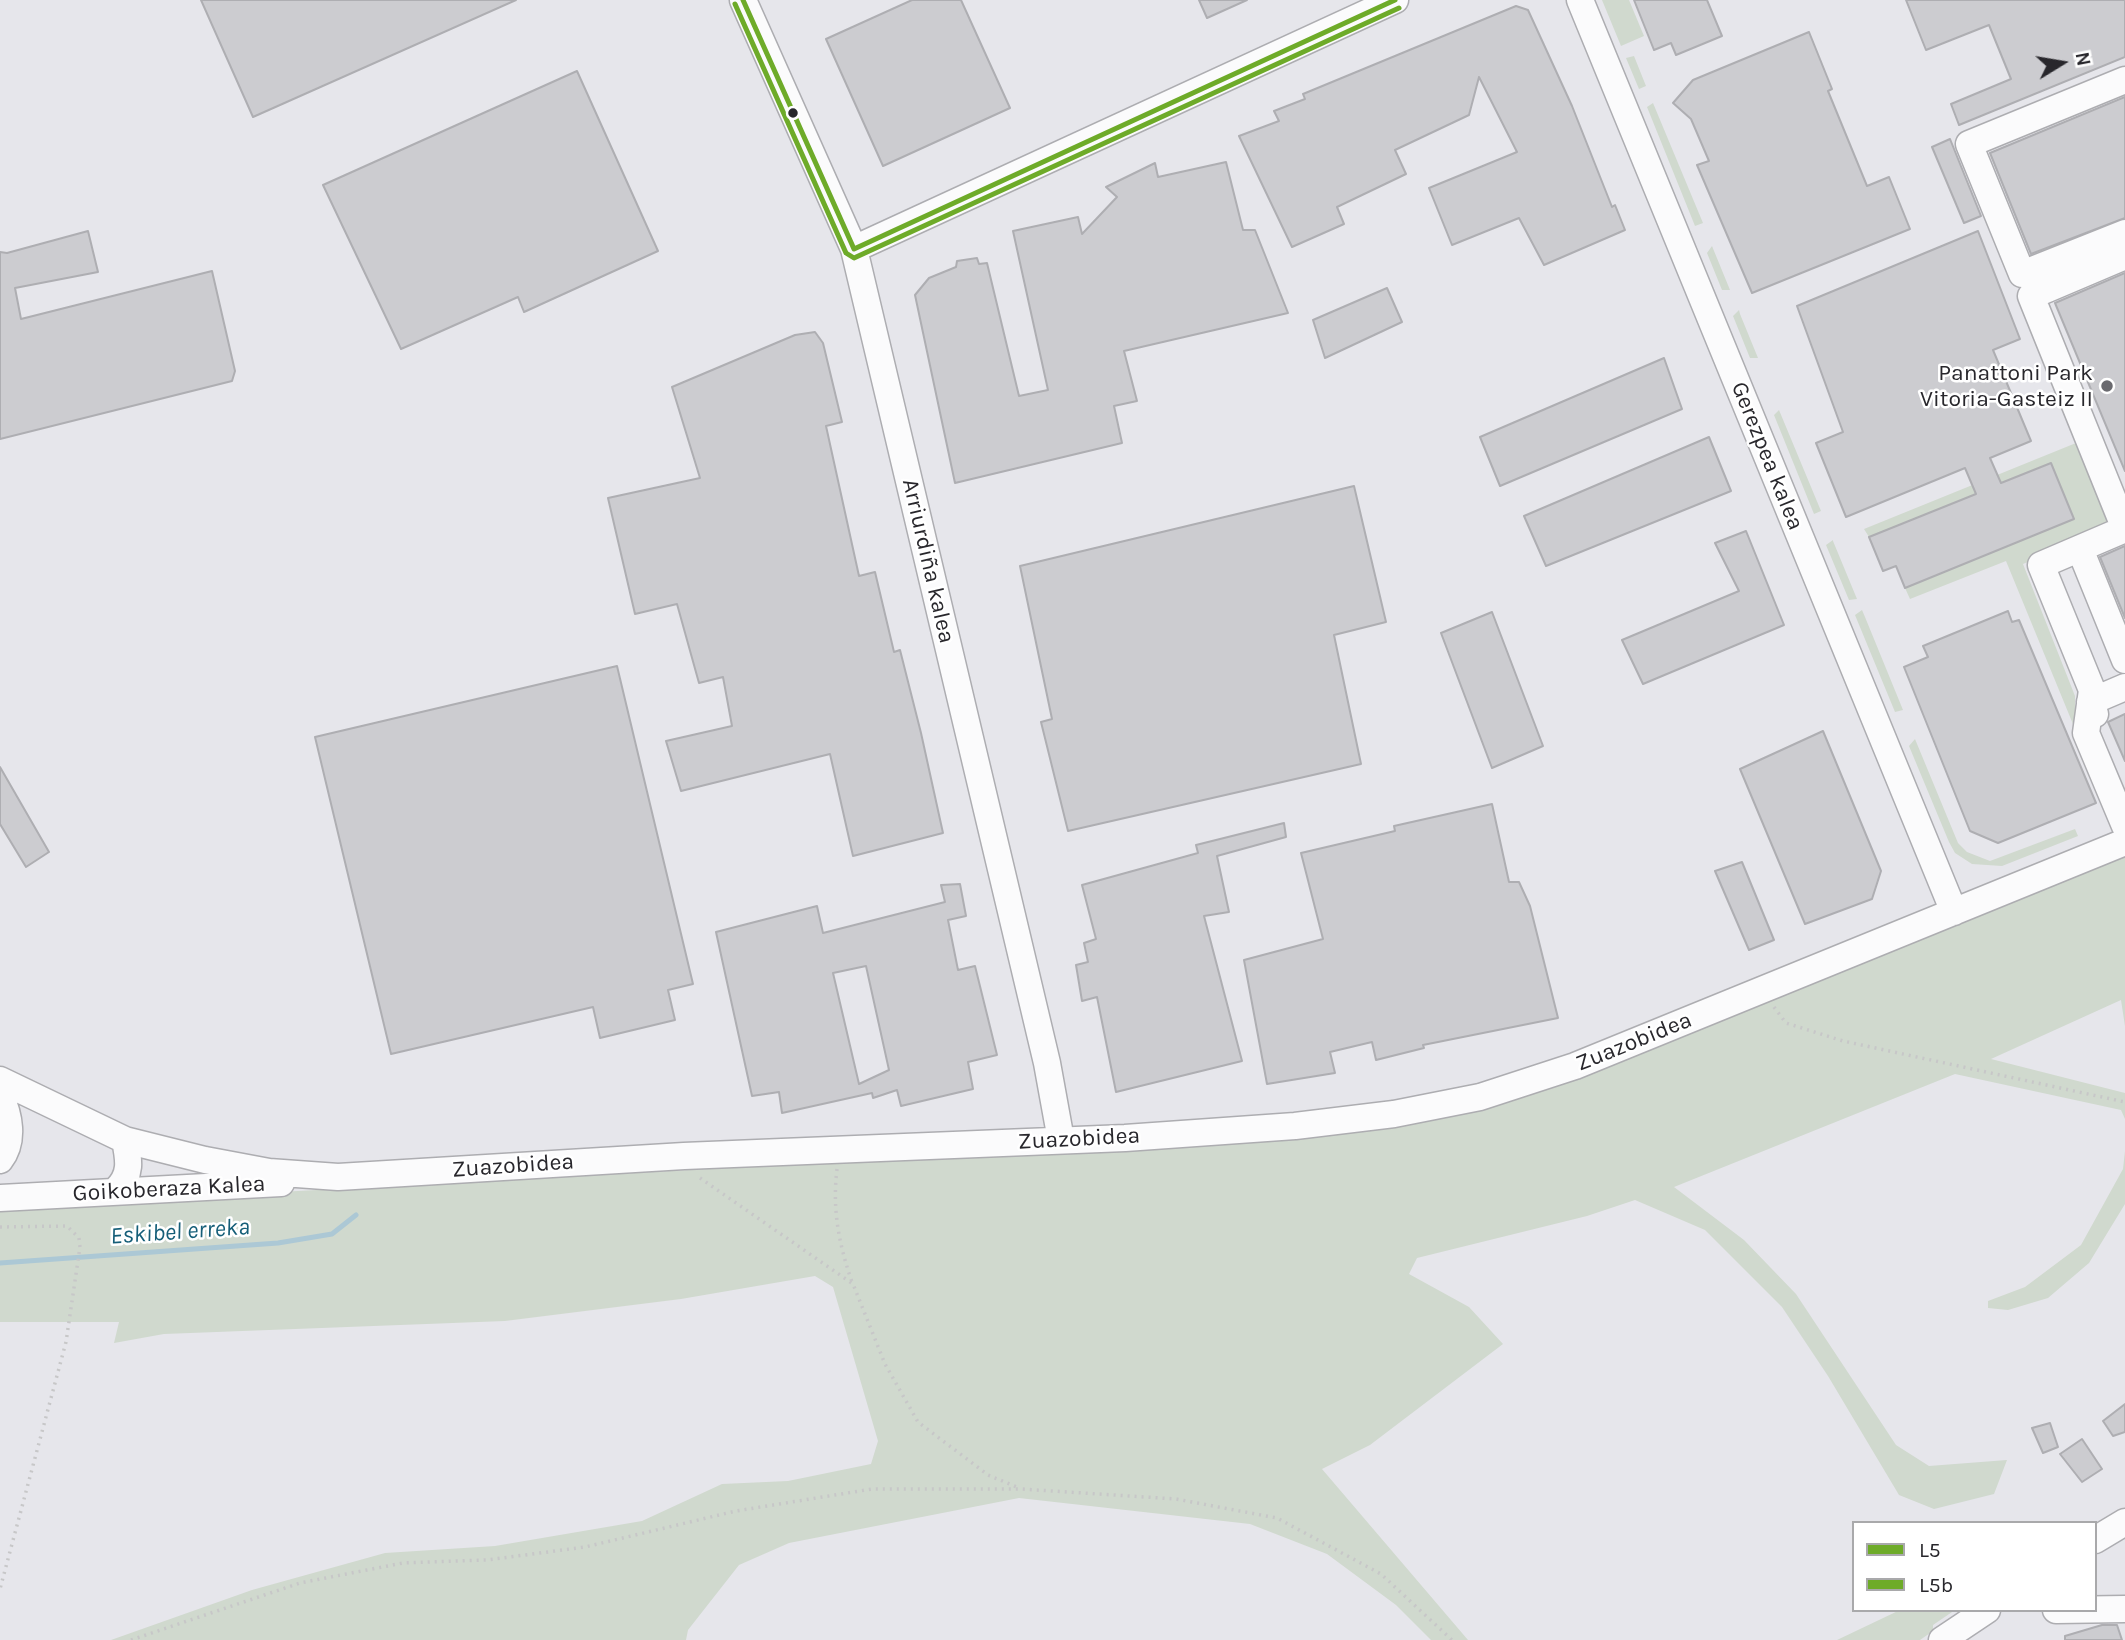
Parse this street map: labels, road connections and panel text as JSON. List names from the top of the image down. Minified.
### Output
{"streets":{"street":["Gerezpea kalea","Arriurdiña kalea","Zuazobidea","Goikoberaza Kalea"]},"crossings":[["Gerezpea kalea","Zuazobidea"],["Arriurdiña kalea","Zuazobidea"],["Zuazobidea","Goikoberaza Kalea"]],"water":["Eskibel erreka"],"places":["Panattoni Park Vitoria-Gasteiz II"],"lines":["transit line L5","transit line L5b"],"legend":["L5","L5b"],"north":"right"}
